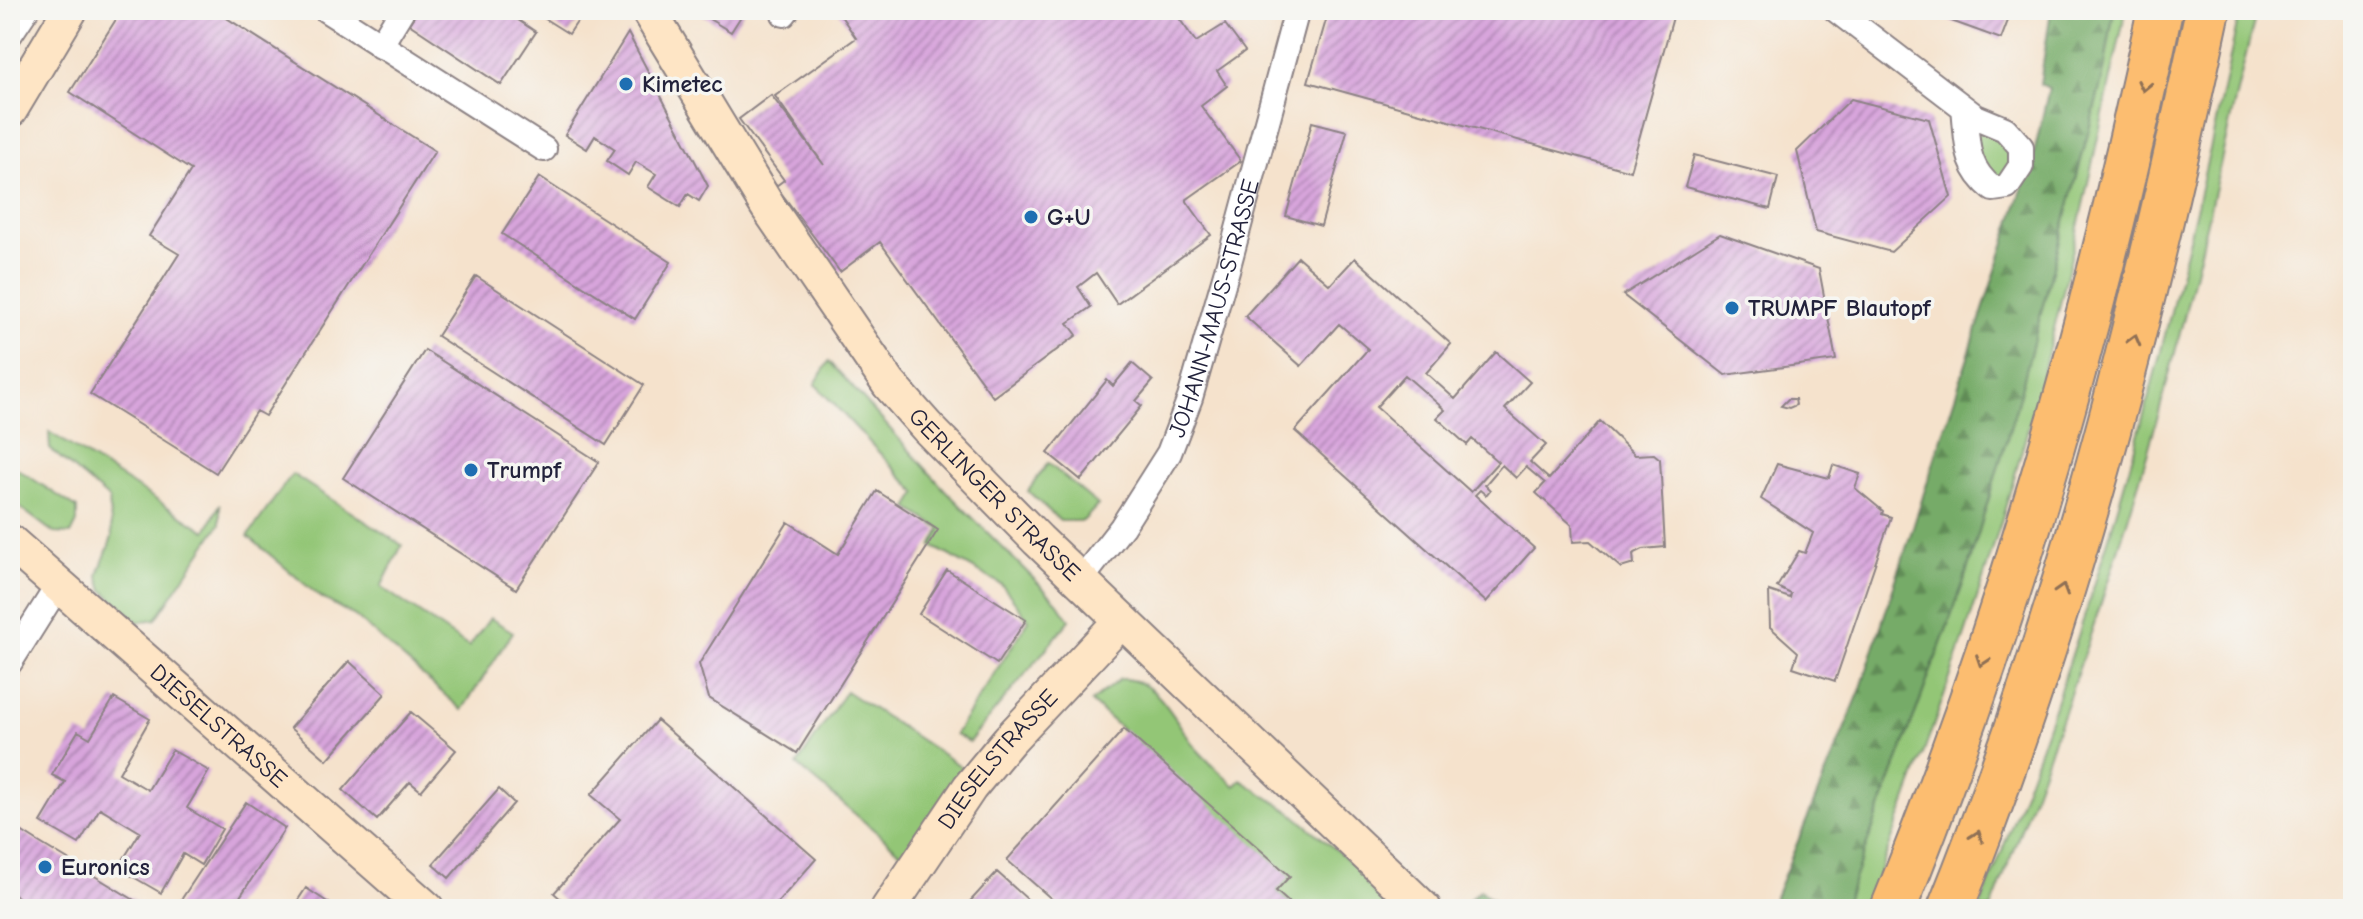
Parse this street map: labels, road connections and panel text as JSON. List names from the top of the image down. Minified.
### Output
{"streets":{"main road":["GERLINGER STRASSE","DIESELSTRASSE"],"street":["JOHANN-MAUS-STRASSE"]},"crossings":[["JOHANN-MAUS-STRASSE","GERLINGER STRASSE"],["GERLINGER STRASSE","DIESELSTRASSE"]],"places":["Kimetec","G+U","TRUMPF Blautopf","Trumpf","Euronics"]}
